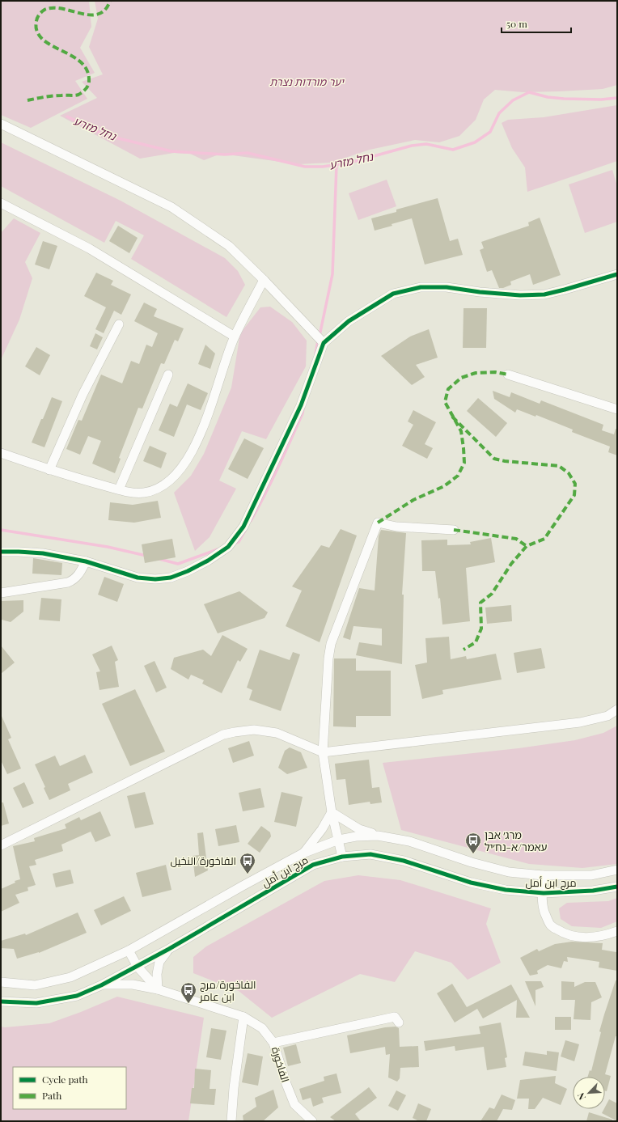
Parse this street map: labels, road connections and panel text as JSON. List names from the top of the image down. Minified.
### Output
{"streets":{"street":["مرج ابن أمل","الفاخورة"]},"crossings":[["مرج ابن أمل","الفاخورة"]],"water":["נחל מזרע"],"parks":["יער מורדות נצרת"],"places":{"bus stop":["מרג׳ אבן עאמר/א-נח׳יל","الفاخورة/النخيل","الفاخورة/مرج ابن عامر"]},"legend":["Cycle path","Path"],"scale_bar":"50 m","north":"bottom left"}
